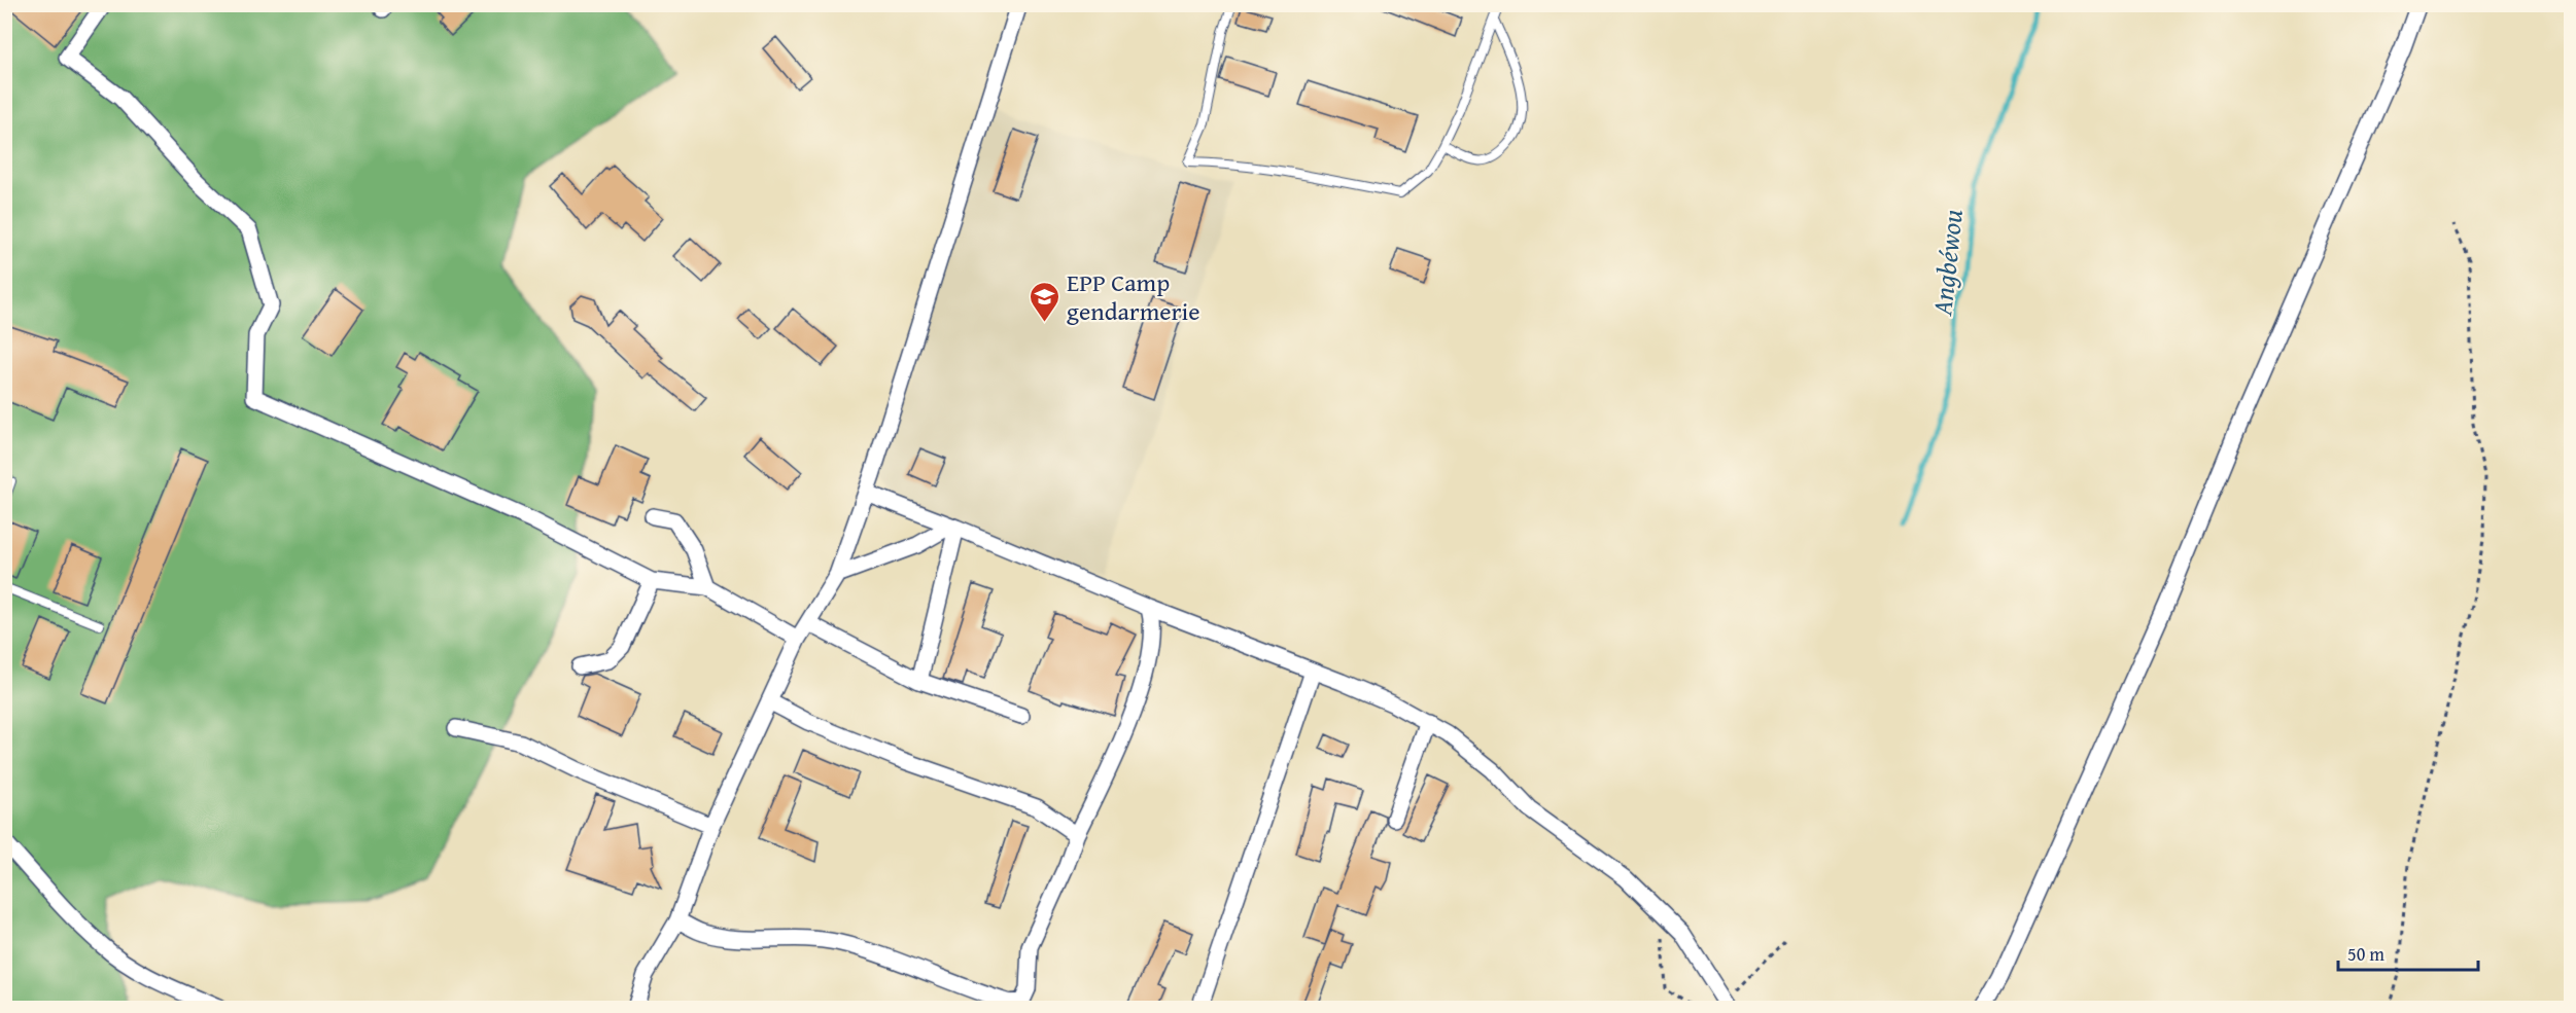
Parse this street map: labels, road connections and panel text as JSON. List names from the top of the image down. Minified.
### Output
{"water":["Angbéwou"],"places":{"school or university":["EPP Camp gendarmerie"]},"scale_bar":"50 m"}
